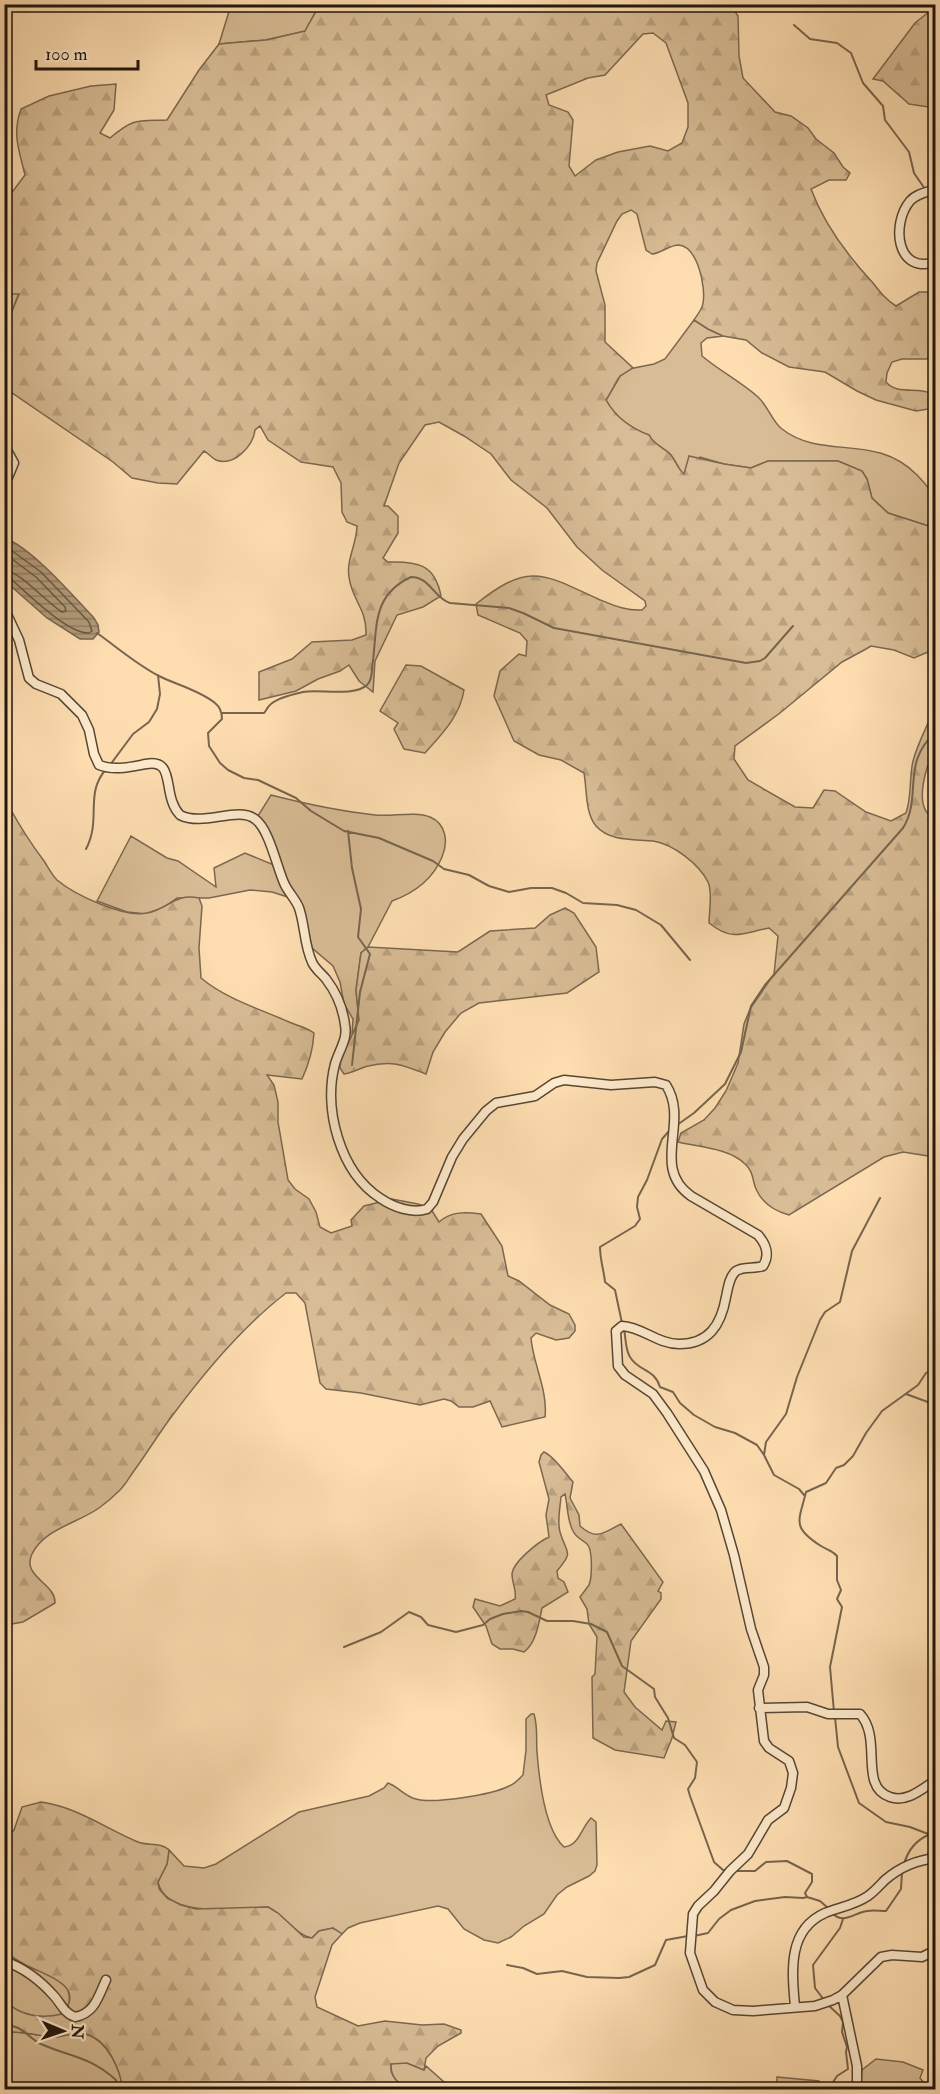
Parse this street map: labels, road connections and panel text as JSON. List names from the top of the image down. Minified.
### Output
{"scale_bar":"100 m","north":"right"}
